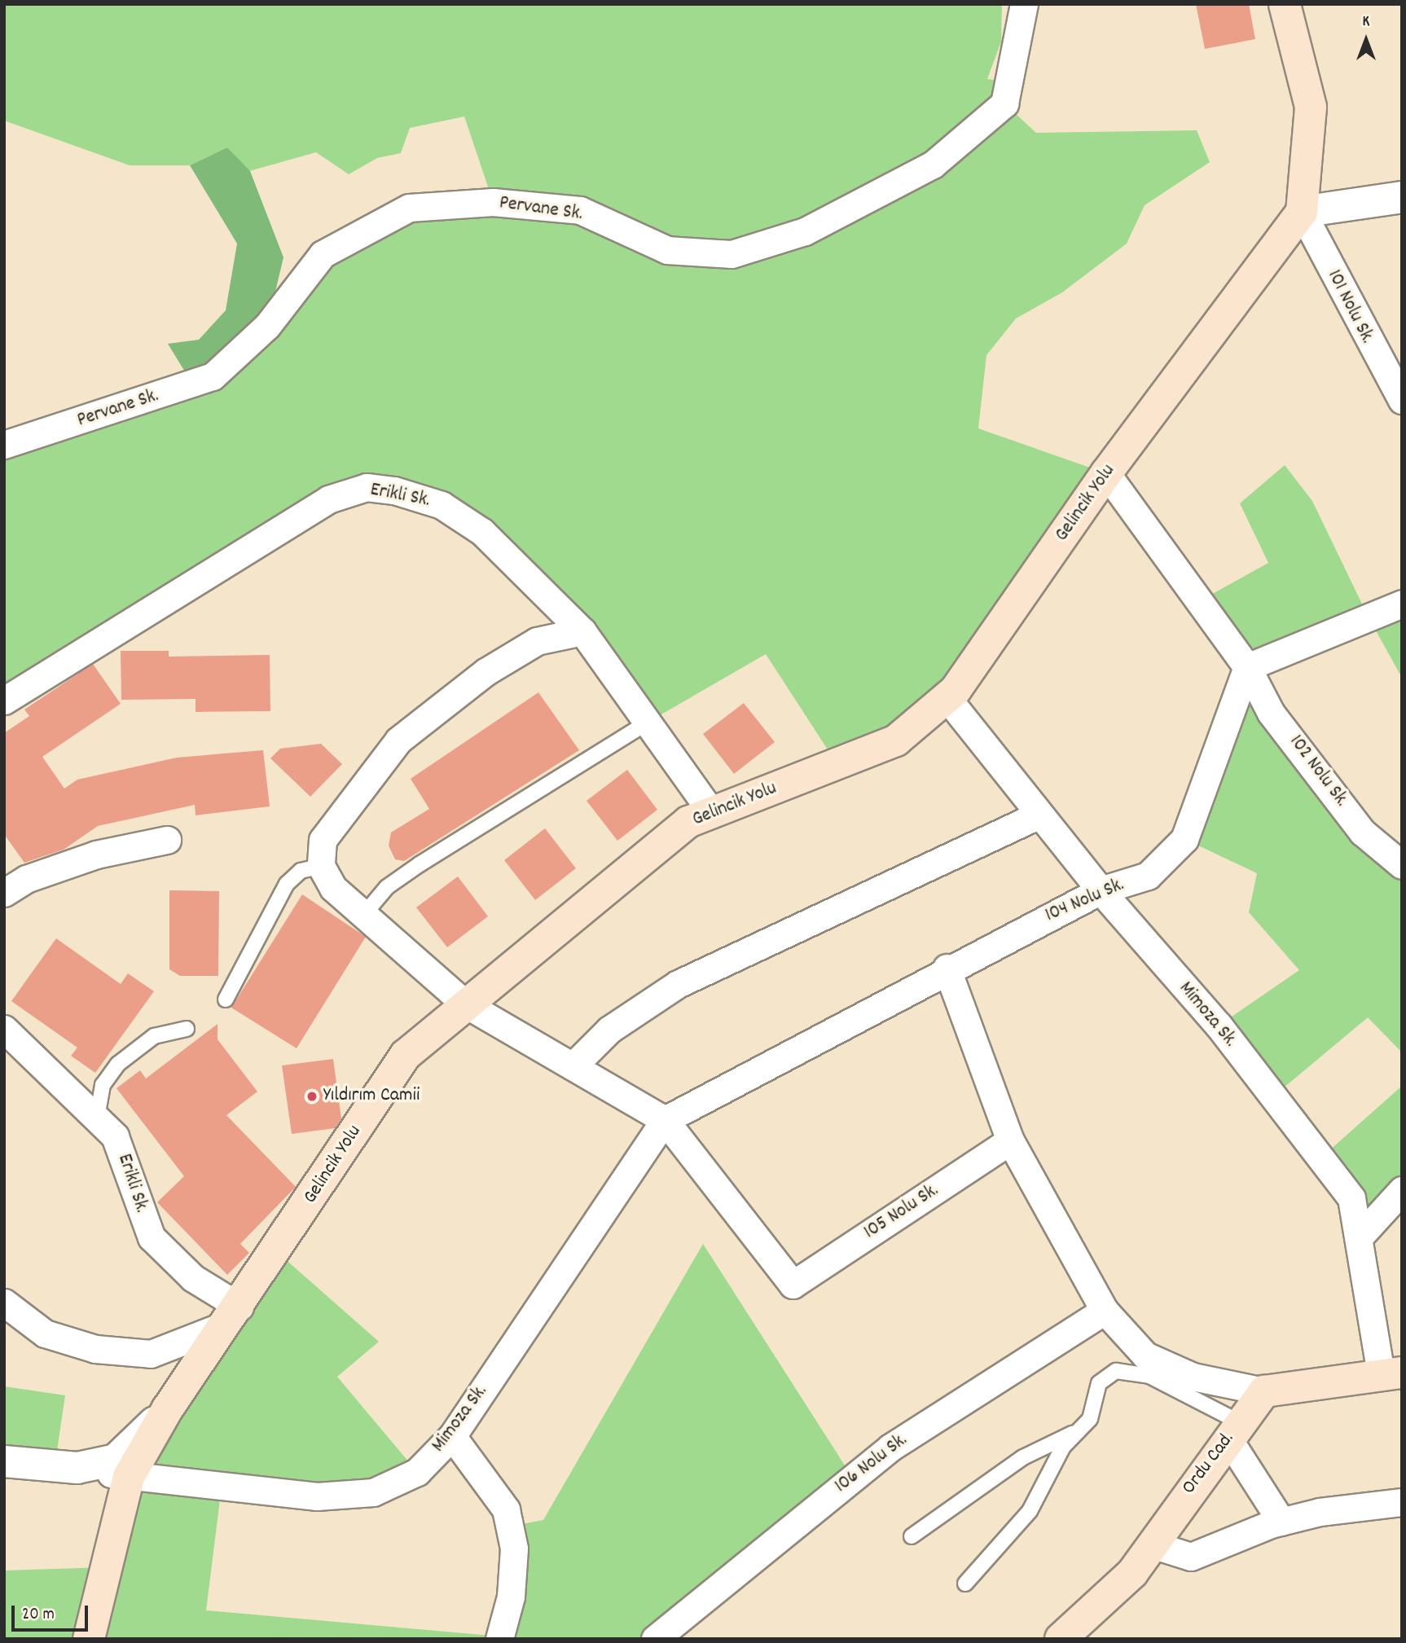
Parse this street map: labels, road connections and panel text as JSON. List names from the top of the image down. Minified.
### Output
{"streets":{"main road":["Gelincik Yolu","Ordu Cad."],"street":["Pervane Sk.","101 Nolu Sk.","Erikli Sk.","102 Nolu Sk.","104 Nolu Sk.","Mimoza Sk.","105 Nolu Sk.","106 Nolu Sk."]},"crossings":[["101 Nolu Sk.","Gelincik Yolu"],["Erikli Sk.","Gelincik Yolu"],["Gelincik Yolu","Mimoza Sk."],["102 Nolu Sk.","104 Nolu Sk."],["104 Nolu Sk.","Mimoza Sk."],["104 Nolu Sk.","105 Nolu Sk."],["Mimoza Sk.","105 Nolu Sk."]],"places":["Yıldırım Camii"],"scale_bar":"20 m","north":"top"}
